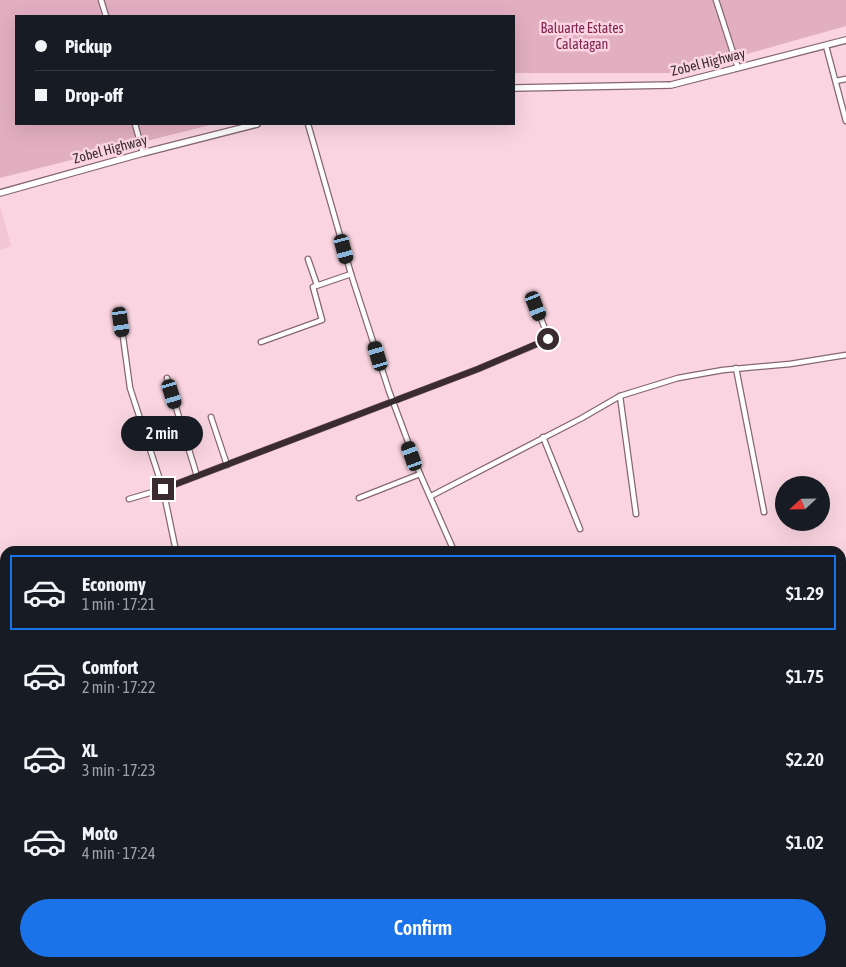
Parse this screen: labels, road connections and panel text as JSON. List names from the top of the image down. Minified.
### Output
{"streets":{"main road":["Zobel Highway"]},"parks":["Baluarte Estates Calatagan"],"north":"left","page":{"banner":["Pickup","Drop-off"],"bubble":"2 min","list":[{"name":"Economy","note":"1 min · 17:21","value":"$1.29"},{"name":"Comfort","note":"2 min · 17:22","value":"$1.75"},{"name":"XL","note":"3 min · 17:23","value":"$2.20"},{"name":"Moto","note":"4 min · 17:24","value":"$1.02"}],"buttons":"Confirm"}}
